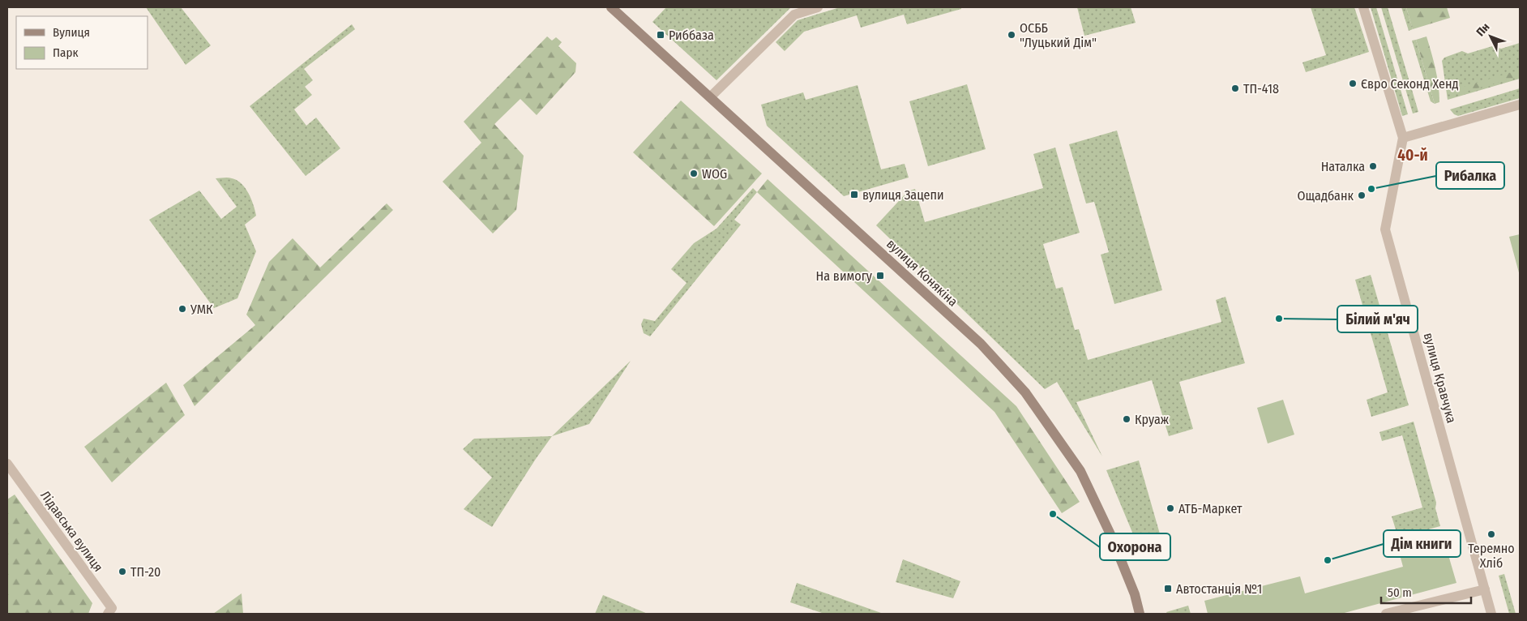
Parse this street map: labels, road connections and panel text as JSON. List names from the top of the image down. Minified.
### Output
{"streets":{"main road":["вулиця Конякіна"],"street":["вулиця Кравчука","Лідавська вулиця"]},"districts":["40-й"],"places":{"transit":["Риббаза","вулиця Зацепи","На вимогу","Автостанція №1"],"other":["ОСББ \"Луцький Дім\"","Євро Секонд Хенд","ТП-418","Наталка","WOG","Рибалка","Ощадбанк","УМК","Білий м'яч","Круаж","АТБ-Маркет","Охорона","Теремно Хліб","Дім книги","ТП-20"]},"legend":["Вулиця","Парк"],"scale_bar":"50 m","north":"top left"}
